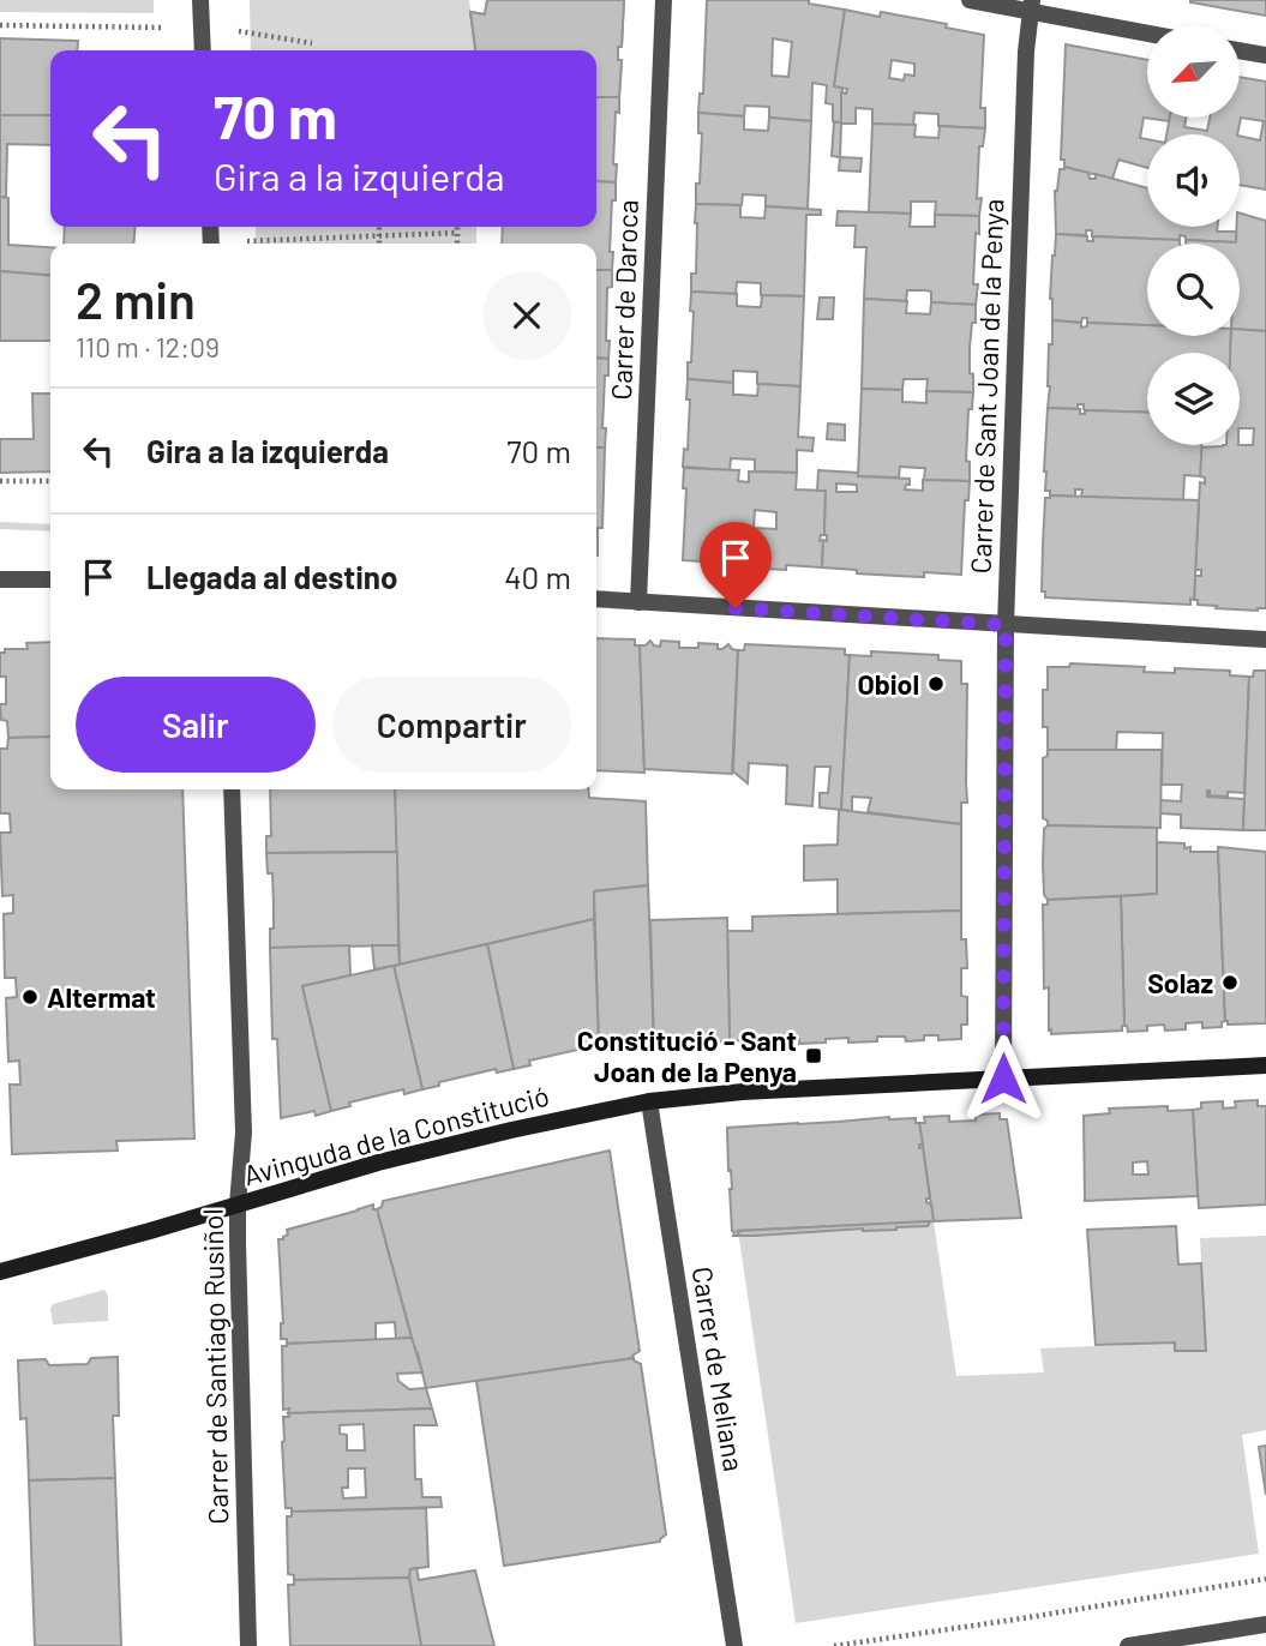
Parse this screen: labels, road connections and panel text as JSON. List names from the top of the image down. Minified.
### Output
{"streets":{"main road":["Avinguda de la Constitució"],"street":["Carrer de Daroca","Carrer de Sant Joan de la Penya","Carrer de Santiago Rusiñol","Carrer de Meliana"]},"crossings":[["Carrer de Sant Joan de la Penya","Avinguda de la Constitució"],["Avinguda de la Constitució","Carrer de Santiago Rusiñol"],["Avinguda de la Constitució","Carrer de Meliana"]],"places":{"other":["Obiol","Solaz","Altermat"],"transit":["Constitució - Sant Joan de la Penya"]},"north":"bottom left","page":{"turn":["70 m","Gira a la izquierda"],"heading":["2 min","110 m · 12:09"],"list":[{"name":"Gira a la izquierda","value":"70 m"},{"name":"Llegada al destino","value":"40 m"}],"buttons":["Salir","Compartir"]}}
